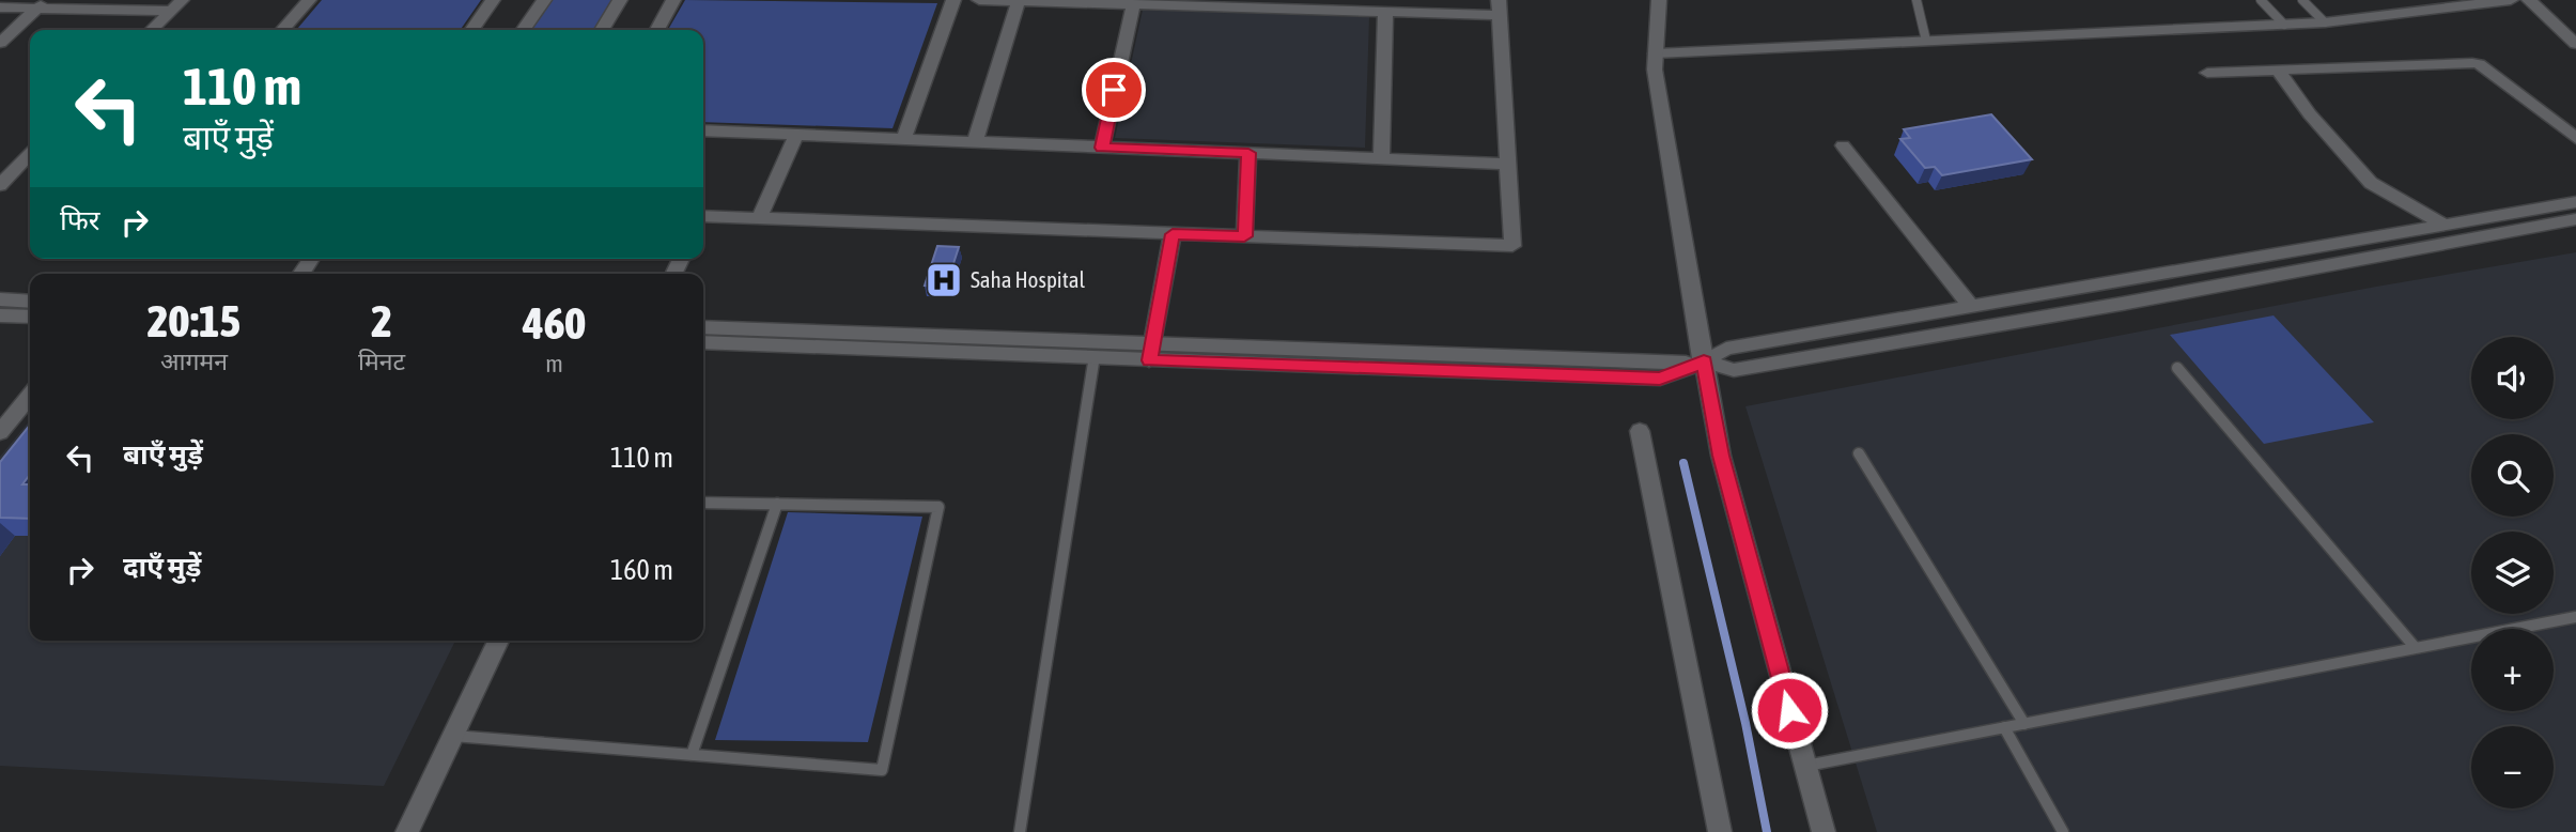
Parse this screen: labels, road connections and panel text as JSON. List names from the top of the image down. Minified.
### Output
{"places":{"hospital":["Saha Hospital"]},"page":{"turn":["110 m","बाएँ मुड़ें"],"then":"फिर","eta":["20:15","आगमन","2","मिनट","460","m"],"map_buttons":["+","−"],"list":[{"name":"बाएँ मुड़ें","value":"110 m"},{"name":"दाएँ मुड़ें","value":"160 m"}]}}
